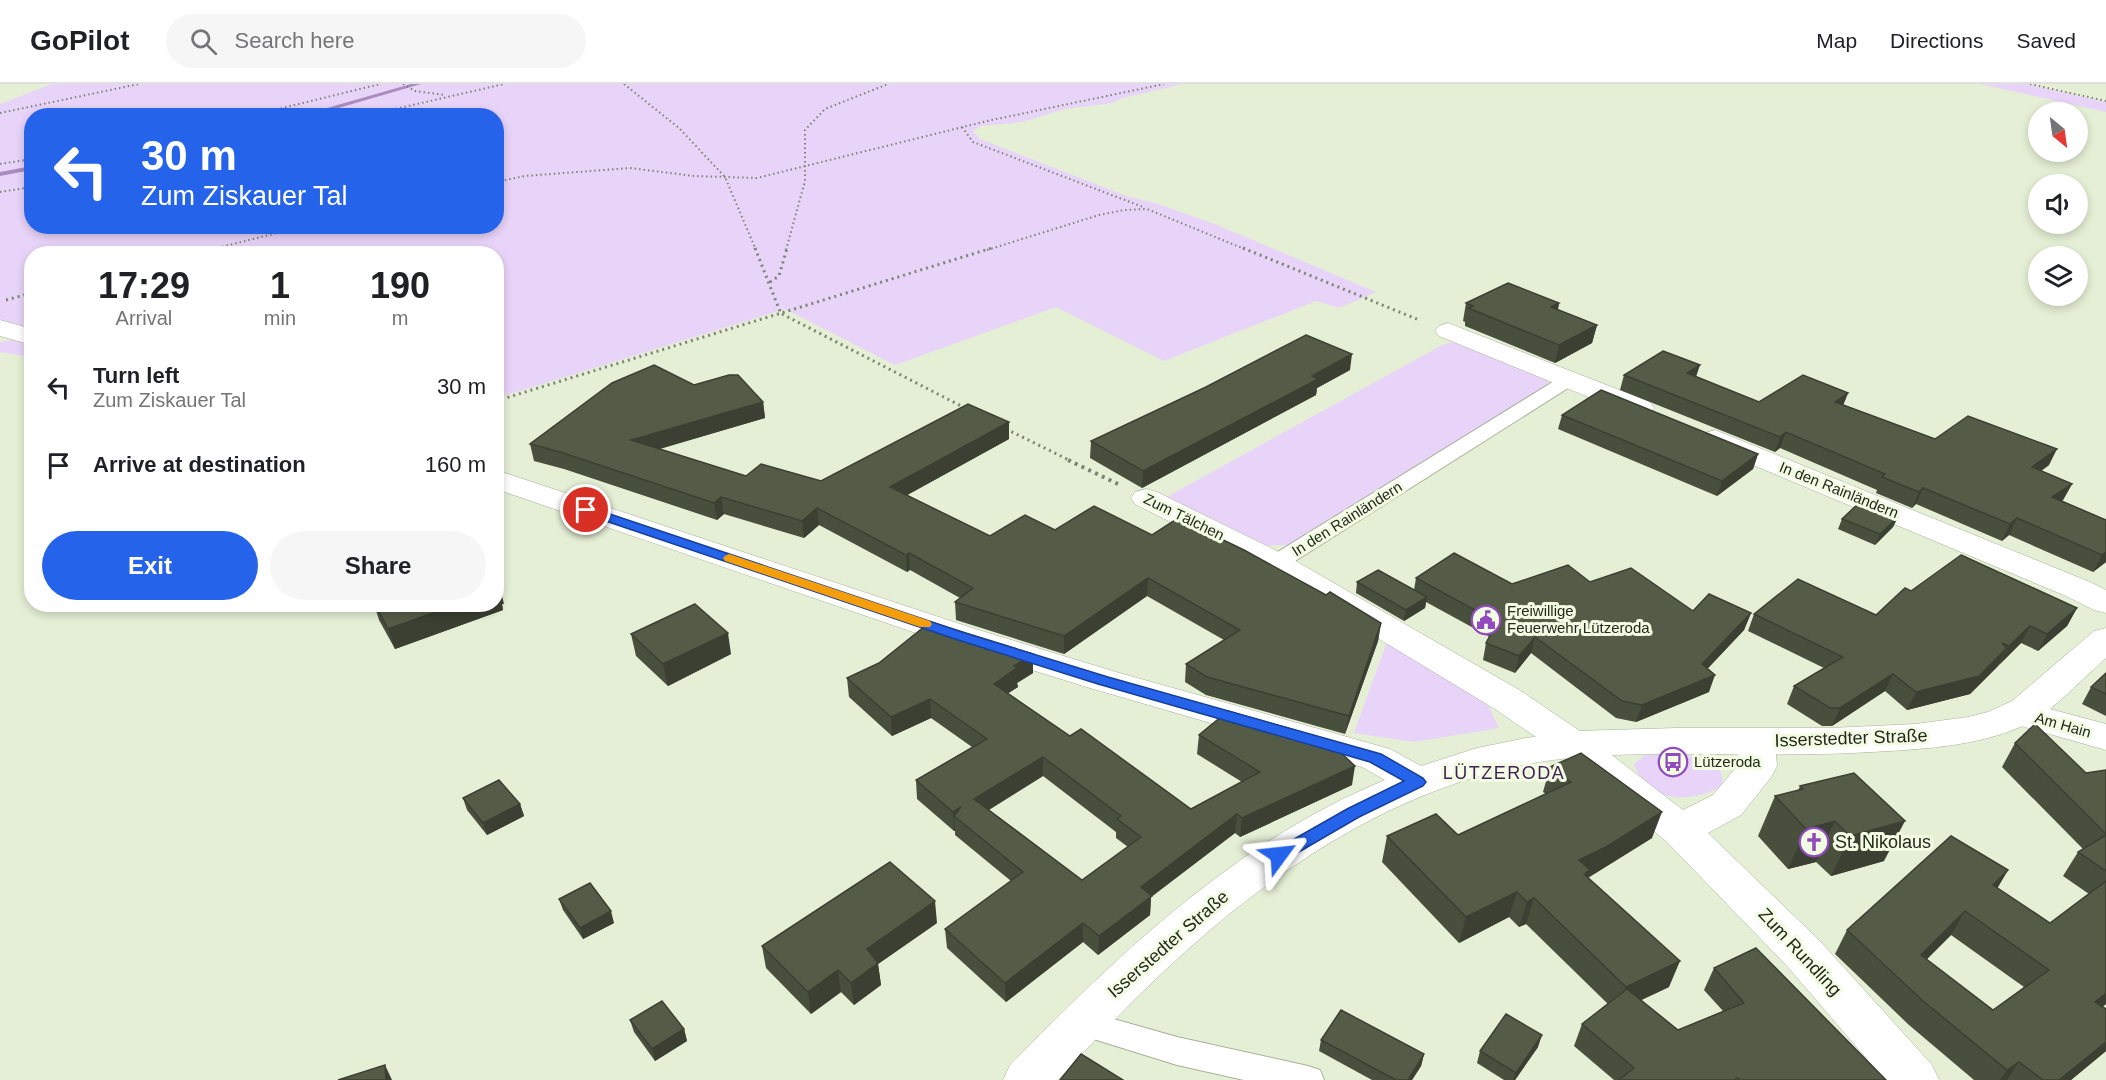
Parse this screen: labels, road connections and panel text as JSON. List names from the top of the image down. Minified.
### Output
{"streets":{"street":["In den Rainländern","Zum Tälchen","Am Hain","Isserstedter Straße","Zum Rundling"]},"crossings":[["In den Rainländern","Zum Tälchen"],["Zum Tälchen","Isserstedter Straße"],["Zum Tälchen","Zum Rundling"],["Am Hain","Isserstedter Straße"],["Isserstedter Straße","Zum Rundling"]],"districts":["LÜTZERODA"],"places":{"public building":["Freiwillige Feuerwehr Lützeroda"],"bus stop":["Lützeroda"],"church":["St. Nikolaus"]},"north":"bottom right","page":{"header":"GoPilot","search":"Search here","nav":["Map","Directions","Saved"],"turn":["30 m","Zum Ziskauer Tal"],"eta":["17:29","Arrival","1","min","190","m"],"list":[{"name":"Turn left","note":"Zum Ziskauer Tal","value":"30 m"},{"name":"Arrive at destination","value":"160 m"}],"buttons":["Exit","Share"]}}
